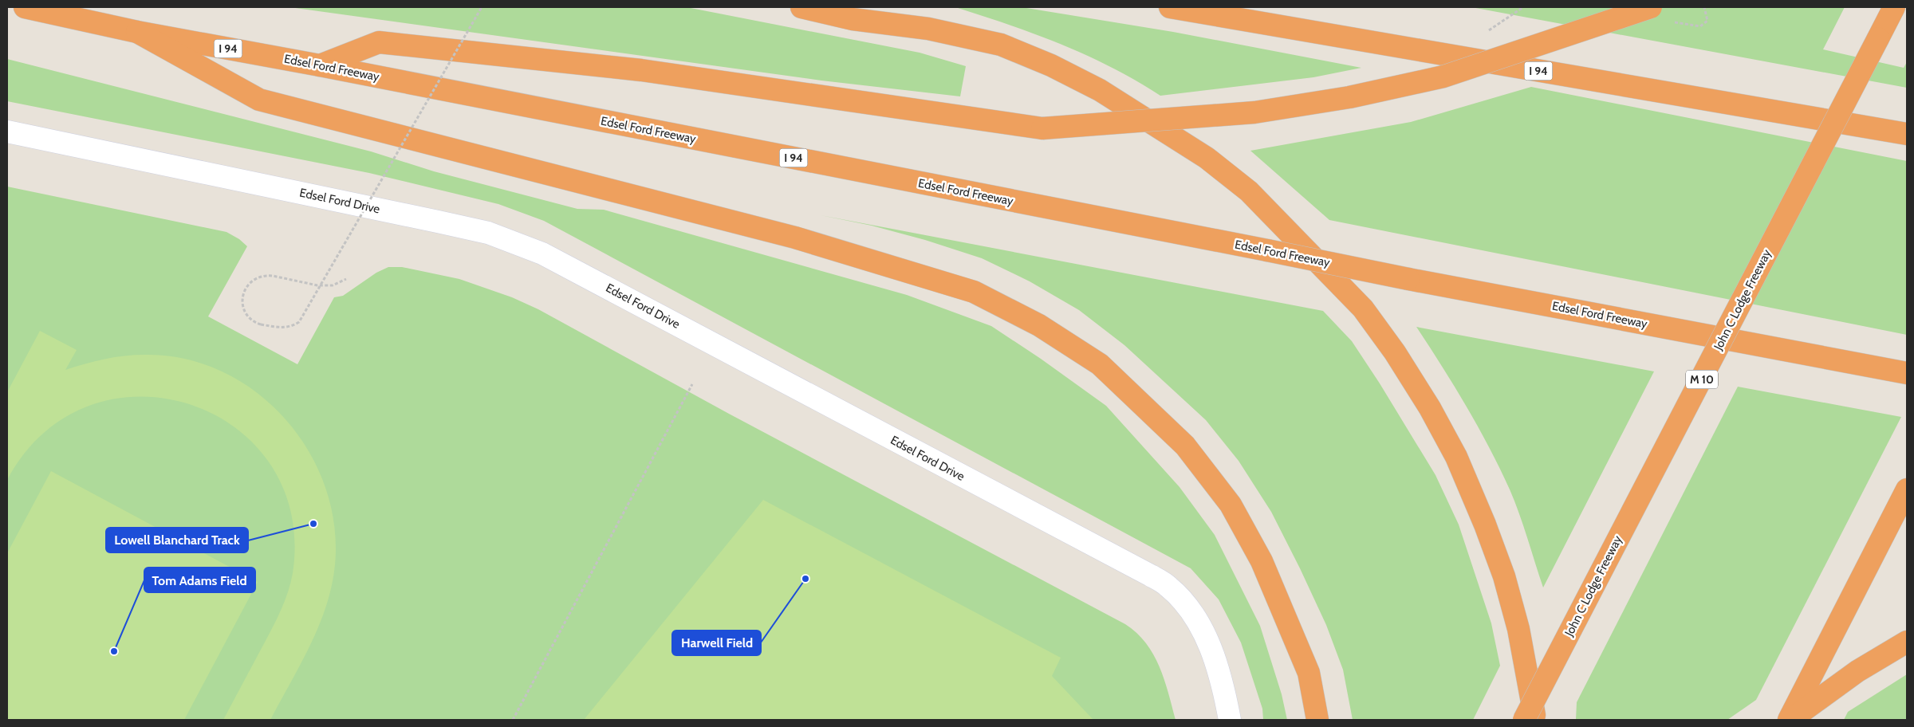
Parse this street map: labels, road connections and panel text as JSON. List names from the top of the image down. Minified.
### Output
{"streets":{"highway":["I 94","Edsel Ford Freeway","John C Lodge Freeway","M 10"],"street":["Edsel Ford Drive"]},"places":["Lowell Blanchard Track","Harwell Field","Tom Adams Field"]}
